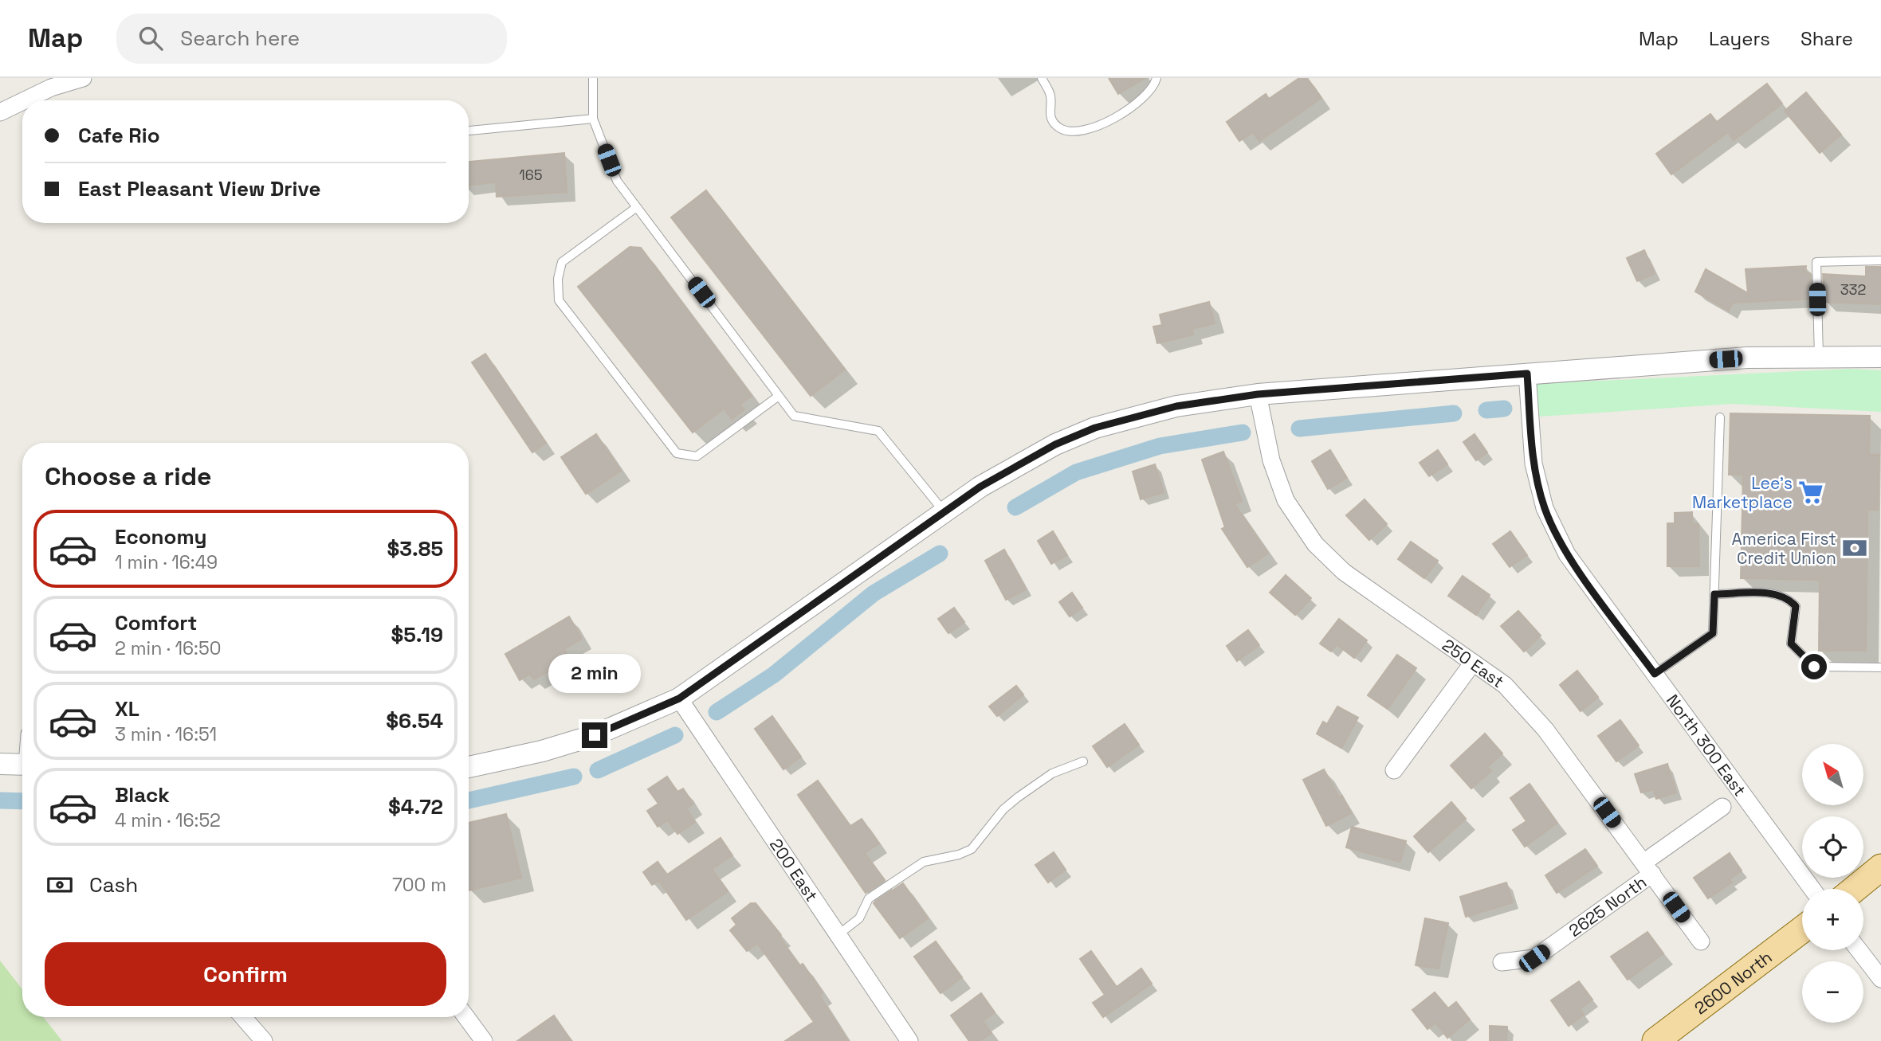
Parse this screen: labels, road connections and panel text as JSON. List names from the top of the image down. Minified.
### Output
{"streets":{"main road":["2600 North"],"street":["250 East","North 300 East","200 East","2625 North"]},"crossings":[["250 East","2625 North"]],"places":{"supermarket":["Lee's Marketplace"],"bank":["America First Credit Union"]},"house_numbers":["165","332"],"north":"top left","page":{"header":"Map","search":"Search here","nav":["Map","Layers","Share"],"banner":["Cafe Rio","East Pleasant View Drive"],"heading":"Choose a ride","list":[{"name":"Economy","note":"1 min · 16:49","value":"$3.85"},{"name":"Comfort","note":"2 min · 16:50","value":"$5.19"},{"name":"XL","note":"3 min · 16:51","value":"$6.54"},{"name":"Black","note":"4 min · 16:52","value":"$4.72"}],"bubble":"2 min","map_buttons":["+","−"],"pay":["Cash","700 m"],"buttons":"Confirm"}}
